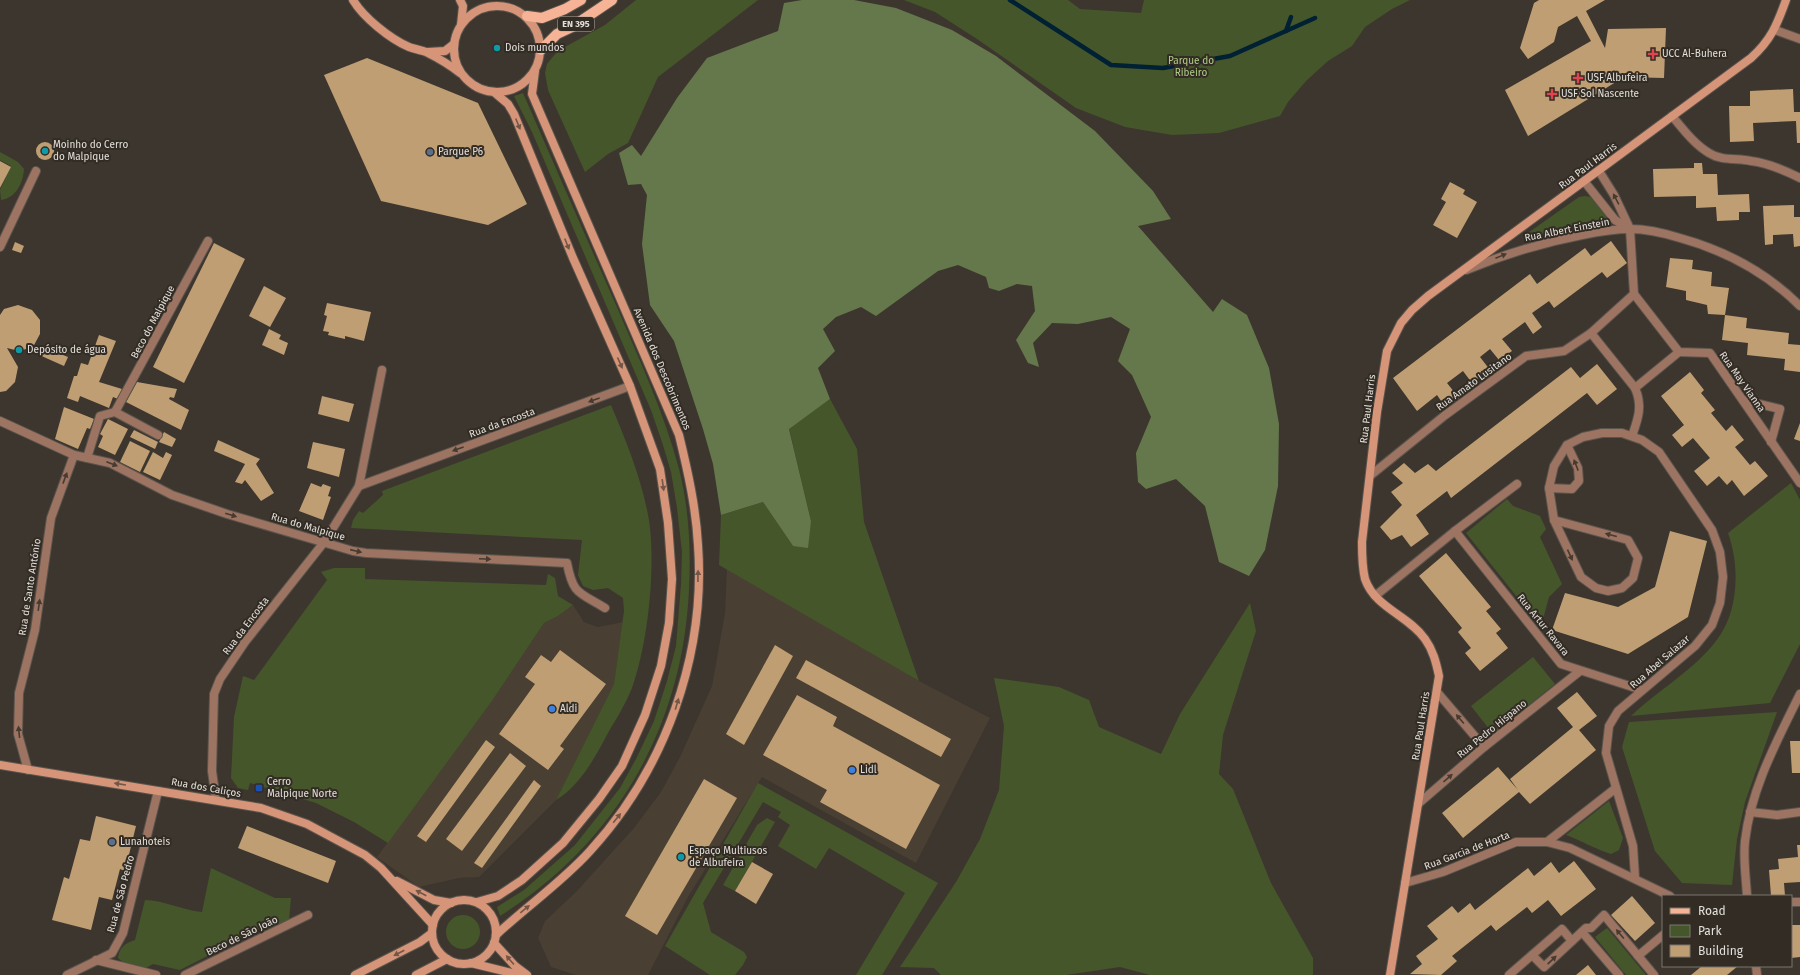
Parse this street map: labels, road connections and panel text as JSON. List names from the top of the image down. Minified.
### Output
{"streets":{"main road":["EN 395","Rua Paul Harris","Avenida dos Descobrimentos","Rua dos Caliços"],"street":["Rua Albert Einstein","Beco do Malpique","Rua Amato Lusitano","Rua May Vianna","Rua da Encosta","Rua do Malpique","Rua de Santo António","Rua Artur Ravara","Rua Abel Salazar","Rua Pedro Hispano","Rua Garcia de Horta","Rua de São Pedro","Beco de São João"]},"crossings":[["EN 395","Avenida dos Descobrimentos"],["Rua Paul Harris","Rua Albert Einstein"],["Rua Paul Harris","Rua Amato Lusitano"],["Rua Paul Harris","Rua Pedro Hispano"],["Rua Paul Harris","Rua Garcia de Horta"],["Avenida dos Descobrimentos","Rua dos Caliços"],["Rua da Encosta","Rua do Malpique"],["Rua da Encosta","Rua dos Caliços"],["Rua do Malpique","Rua de Santo António"],["Rua de Santo António","Rua dos Caliços"],["Rua Artur Ravara","Rua Abel Salazar"],["Rua Artur Ravara","Rua Pedro Hispano"],["Rua Abel Salazar","Rua Garcia de Horta"],["Rua dos Caliços","Rua de São Pedro"]],"one_way":["Rua Albert Einstein","Avenida dos Descobrimentos","Rua da Encosta","Rua do Malpique","Rua de Santo António","Rua Pedro Hispano","Rua dos Caliços"],"parks":["Parque do Ribeiro"],"places":{"other":["Dois mundos","Moinho do Cerro do Malpique","Parque P6","Depósito de água","Aldi","Lidl","Lunahoteis","Espaço Multiusos de Albufeira"],"health":["UCC Al-Buhera","USF Albufeira","USF Sol Nascente"],"transit":["Cerro Malpique Norte"]},"legend":["Road","Park","Building"]}
